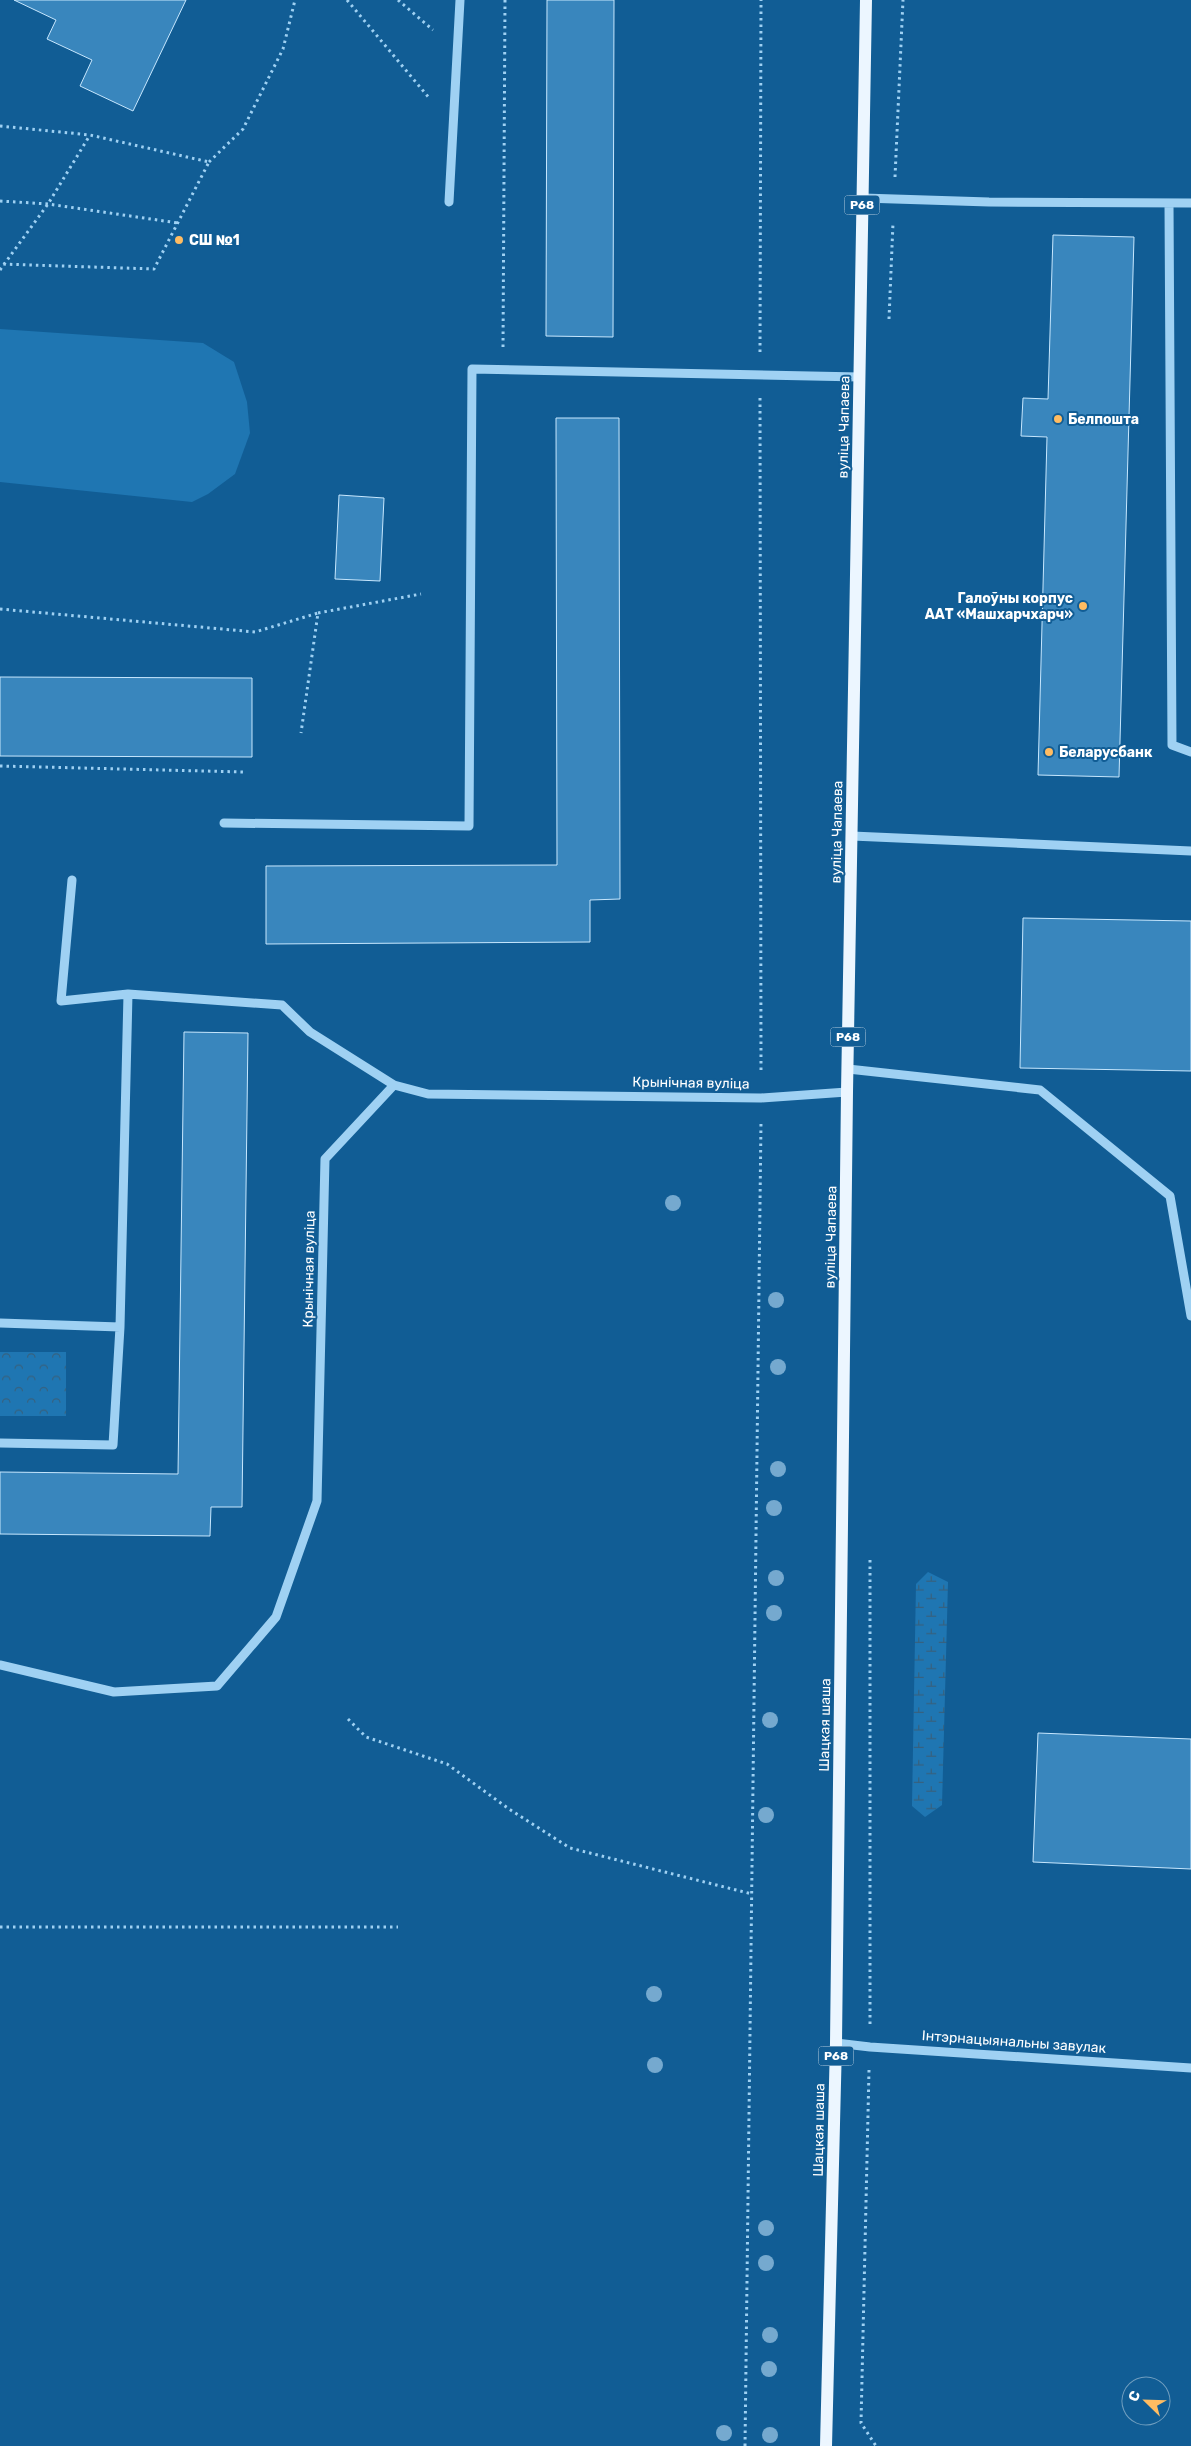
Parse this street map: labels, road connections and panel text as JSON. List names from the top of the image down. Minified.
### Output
{"streets":{"main road":["Р68","вуліца Чапаева","Шацкая шаша"],"street":["Крынічная вуліца","Інтэрнацыянальны завулак"]},"crossings":[["вуліца Чапаева","Крынічная вуліца"],["вуліца Чапаева","Шацкая шаша"],["Шацкая шаша","Інтэрнацыянальны завулак"]],"places":["СШ №1","Белпошта","Галоўны корпус ААТ «Машхарчхарч»","Беларусбанк"],"north":"top left"}
